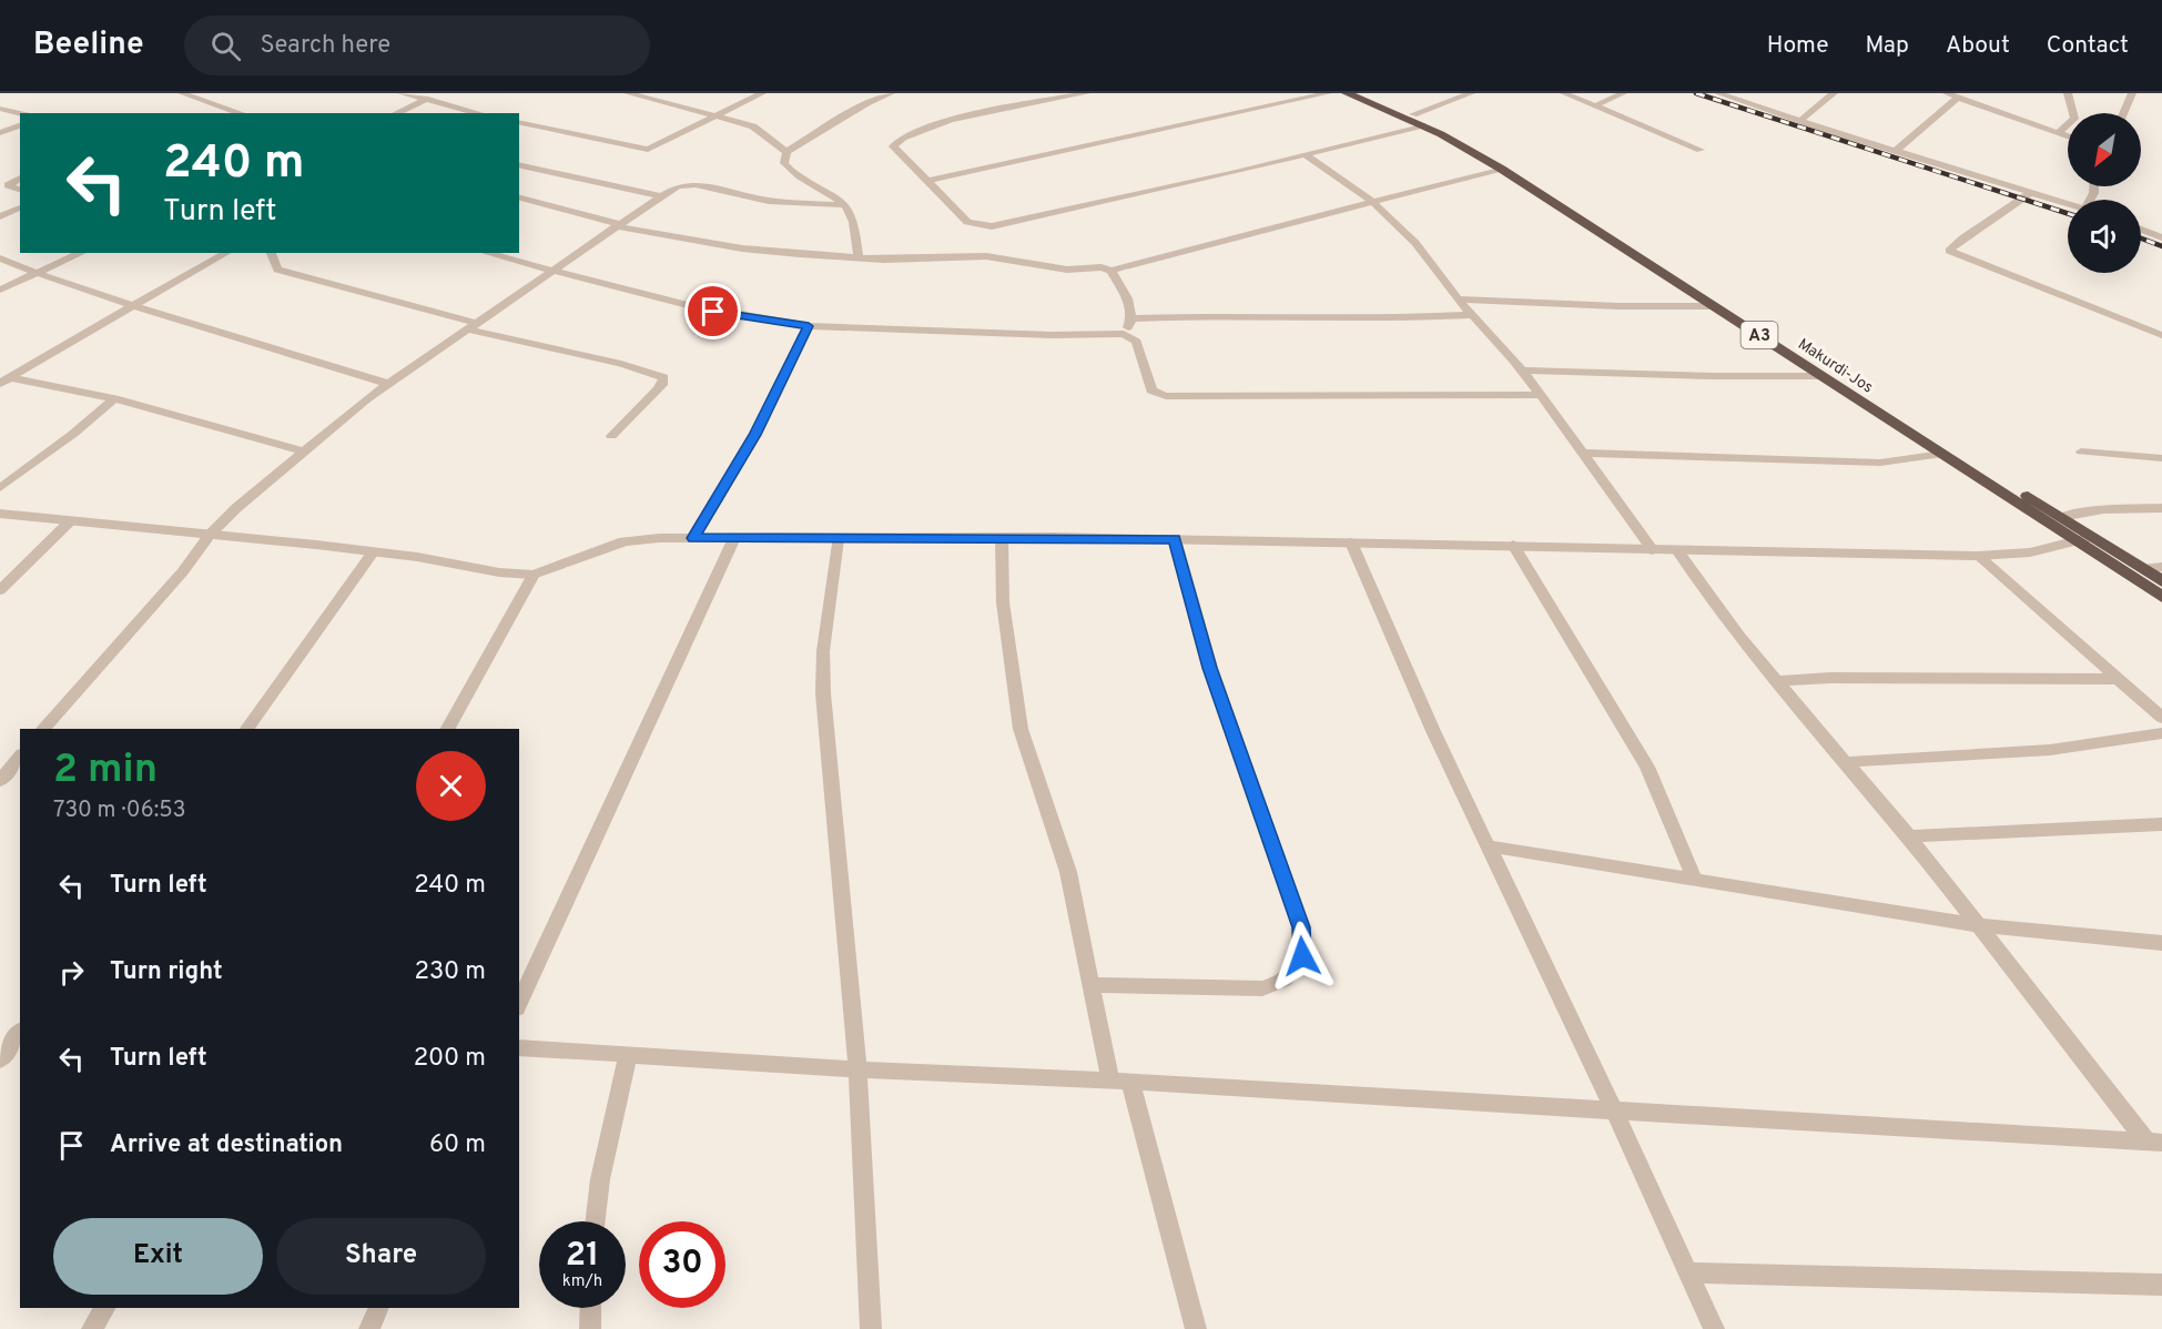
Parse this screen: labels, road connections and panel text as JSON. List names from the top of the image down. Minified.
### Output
{"streets":{"highway":["A3","Makurdi-Jos"]},"north":"bottom left","page":{"header":"Beeline","search":"Search here","nav":["Home","Map","About","Contact"],"turn":["240 m","Turn left"],"heading":["2 min","730 m · 06:53"],"list":[{"name":"Turn left","value":"240 m"},{"name":"Turn right","value":"230 m"},{"name":"Turn left","value":"200 m"},{"name":"Arrive at destination","value":"60 m"}],"buttons":["Exit","Share"],"speed":"21 km/h","limit":"30"}}
